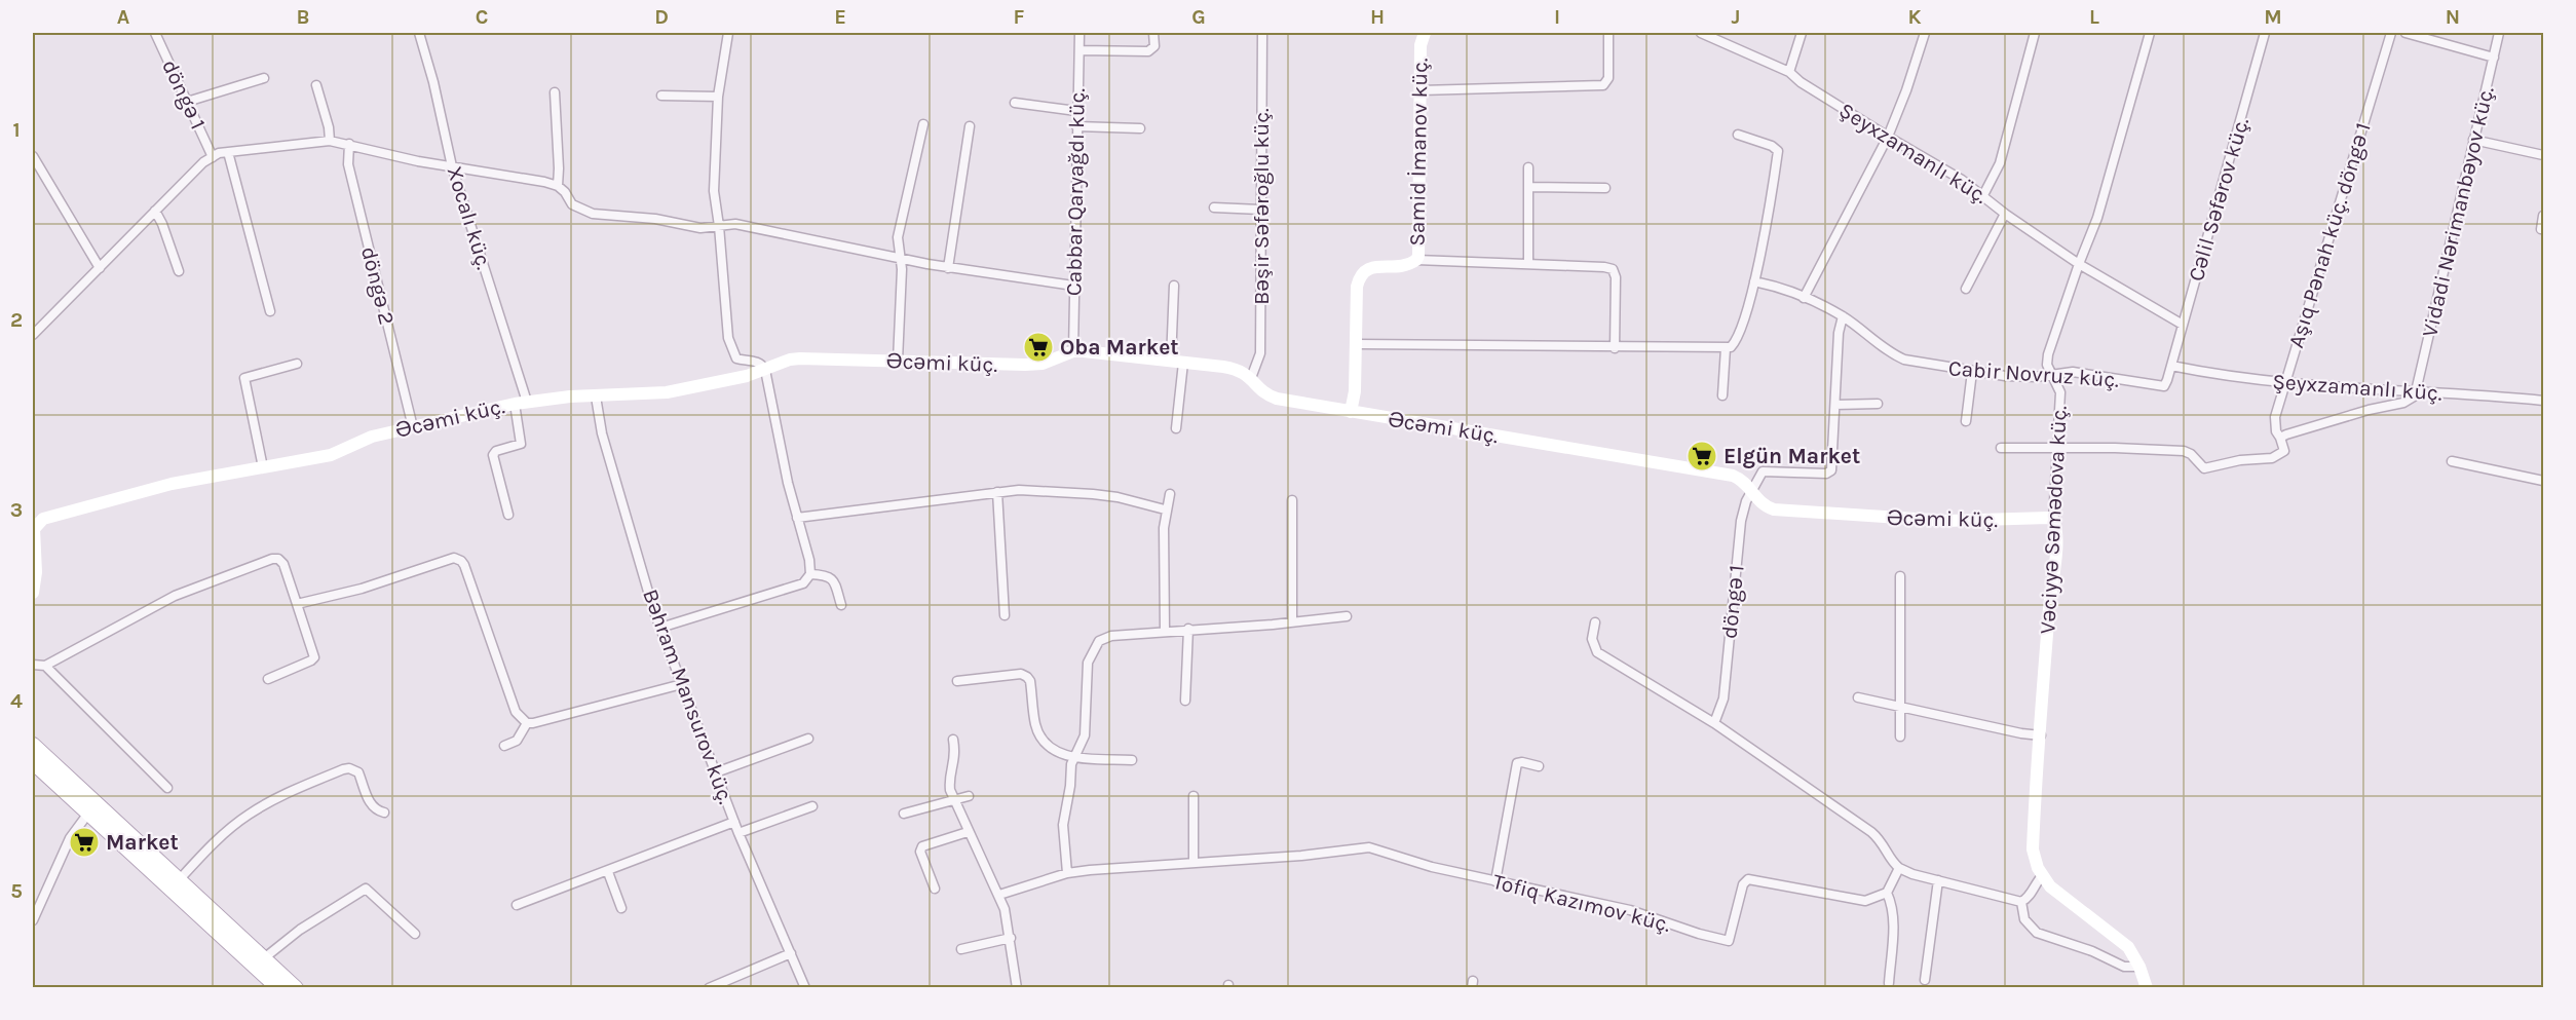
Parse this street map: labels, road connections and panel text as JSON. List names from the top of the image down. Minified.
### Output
{"streets":{"street":["döngə 1","Samid İmanov küç.","Şeyxzamanlı küç.","Cabbar Qaryağdı küç.","Cəlil Səfərov küç.","Bəşir Səfəroğlu küç.","Vidadi Nərimanbəyov küç.","Xocalı küç.","Aşıq Pənah küç. döngə 1","döngə 2","Əcəmi küç.","Cabir Novruz küç.","Vəciyyə Səmədova küç.","Bəhram Mansurov küç.","Tofiq Kazımov küç."]},"crossings":[["döngə 1","Əcəmi küç."],["döngə 1","Cabir Novruz küç."],["Samid İmanov küç.","Əcəmi küç."],["Şeyxzamanlı küç.","Cəlil Səfərov küç."],["Şeyxzamanlı küç.","Vidadi Nərimanbəyov küç."],["Şeyxzamanlı küç.","Aşıq Pənah küç. döngə 1"],["Şeyxzamanlı küç.","Cabir Novruz küç."],["Şeyxzamanlı küç.","Vəciyyə Səmədova küç."],["Cabbar Qaryağdı küç.","Əcəmi küç."],["Cəlil Səfərov küç.","Cabir Novruz küç."],["Bəşir Səfəroğlu küç.","Əcəmi küç."],["Xocalı küç.","Əcəmi küç."],["döngə 2","Əcəmi küç."],["Əcəmi küç.","Vəciyyə Səmədova küç."],["Əcəmi küç.","Bəhram Mansurov küç."],["Cabir Novruz küç.","Vəciyyə Səmədova küç."]],"places":{"supermarket":["Oba Market","Elgün Market","Market"]},"grid":{"columns":["A","B","C","D","E","F","G","H","I","J","K","L","M","N"],"rows":["1","2","3","4","5"]}}
